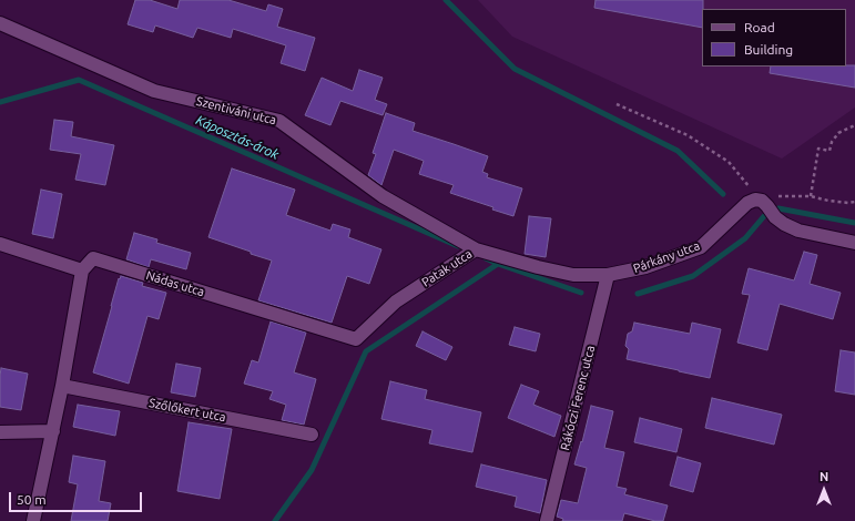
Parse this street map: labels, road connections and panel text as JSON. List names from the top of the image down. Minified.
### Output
{"streets":{"street":["Szentiváni utca","Párkány utca","Patak utca","Nádas utca","Rákóczi Ferenc utca","Szőlőkert utca"]},"crossings":[["Szentiváni utca","Patak utca"],["Párkány utca","Patak utca"],["Párkány utca","Rákóczi Ferenc utca"],["Patak utca","Nádas utca"],["Patak utca","Rákóczi Ferenc utca"]],"water":["Káposztás-árok"],"legend":["Road","Building"],"scale_bar":"50 m","north":"top"}
